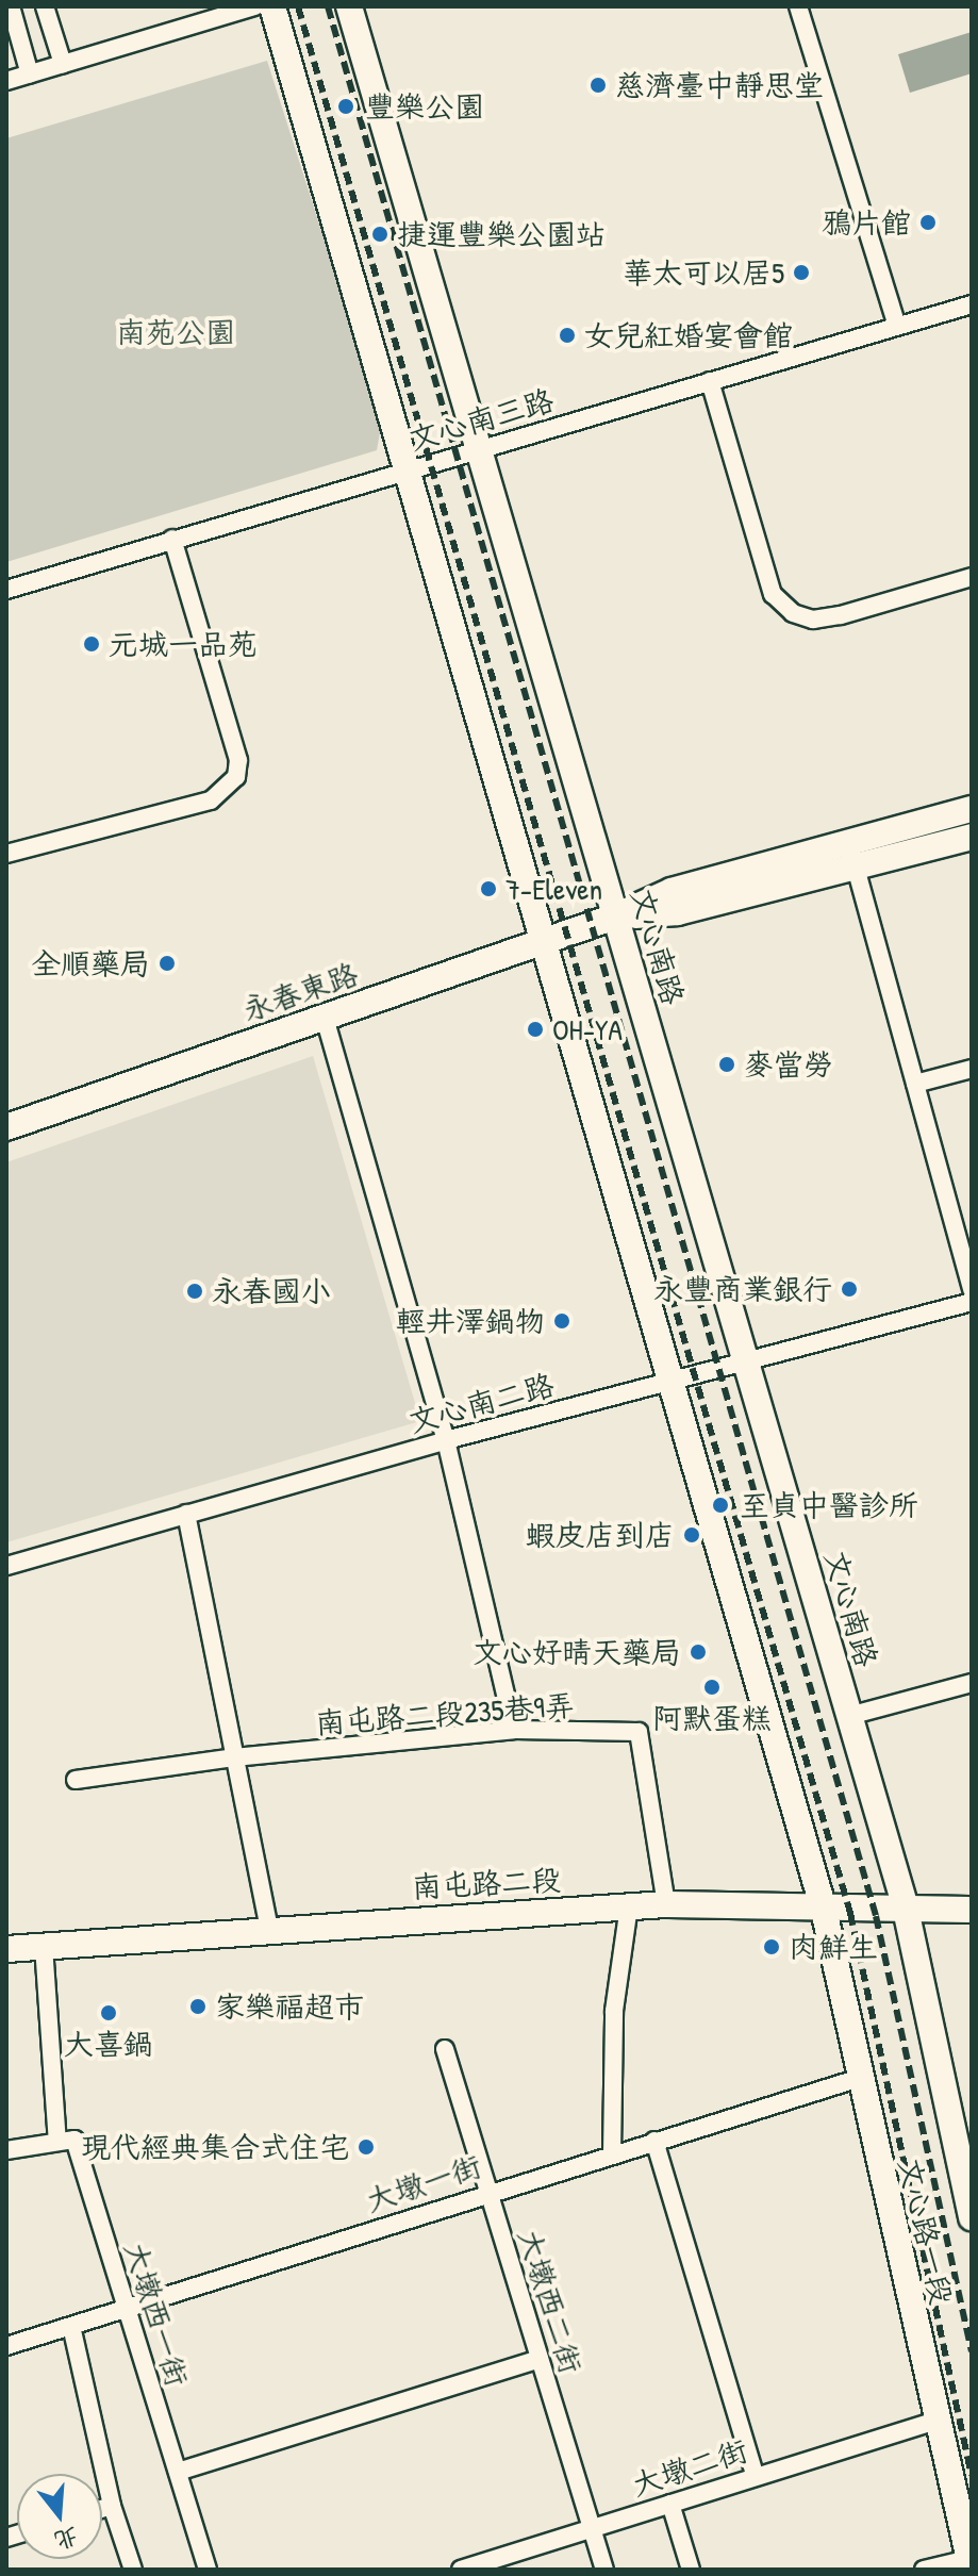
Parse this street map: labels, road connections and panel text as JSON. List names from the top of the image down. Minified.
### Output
{"streets":{"main road":["文心南路","永春東路","南屯路二段","文心路一段"],"street":["文心南三路","文心南二路","南屯路二段235巷9弄","大墩一街","大墩西二街","大墩西一街","大墩二街"]},"crossings":[["文心南三路","文心南路"],["文心南路","永春東路"],["文心南路","文心南二路"],["文心南路","南屯路二段"],["文心南路","文心路一段"],["南屯路二段235巷9弄","南屯路二段"],["南屯路二段","文心路一段"],["大墩一街","文心路一段"],["大墩一街","大墩西二街"],["大墩一街","大墩西一街"],["文心路一段","大墩二街"],["大墩西二街","大墩二街"]],"parks":["南苑公園"],"places":["慈濟臺中靜思堂","豐樂公園","鴉片館","捷運豐樂公園站","華太可以居5","女兒紅婚宴會館","元城一品苑","7-Eleven","全順藥局","OH-YA","麥當勞","永豐商業銀行","永春國小","輕井澤鍋物","至貞中醫診所","蝦皮店到店","文心好晴天藥局","阿默蛋糕","肉鮮生","家樂福超市","大喜鍋","現代經典集合式住宅"],"north":"bottom"}
